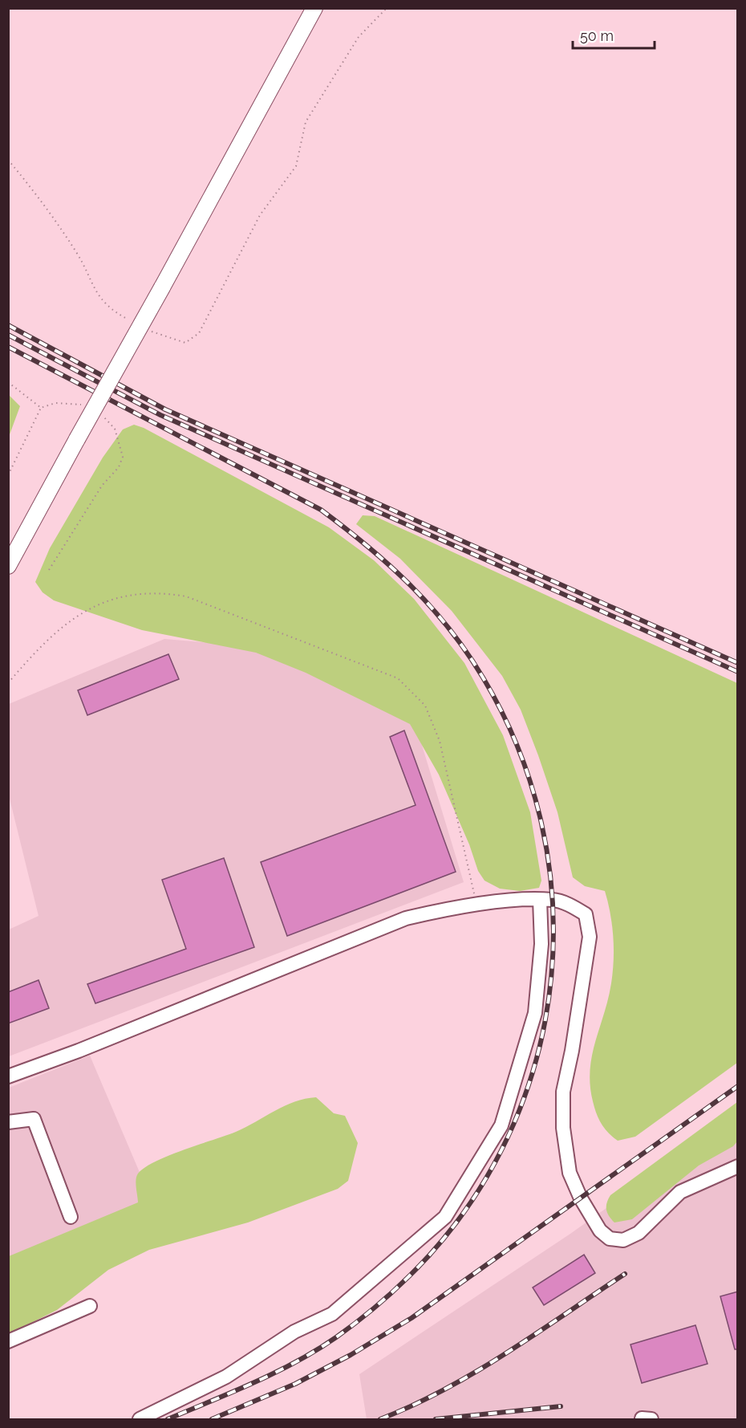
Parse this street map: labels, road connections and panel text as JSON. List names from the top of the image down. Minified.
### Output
{"scale_bar":"50 m"}
